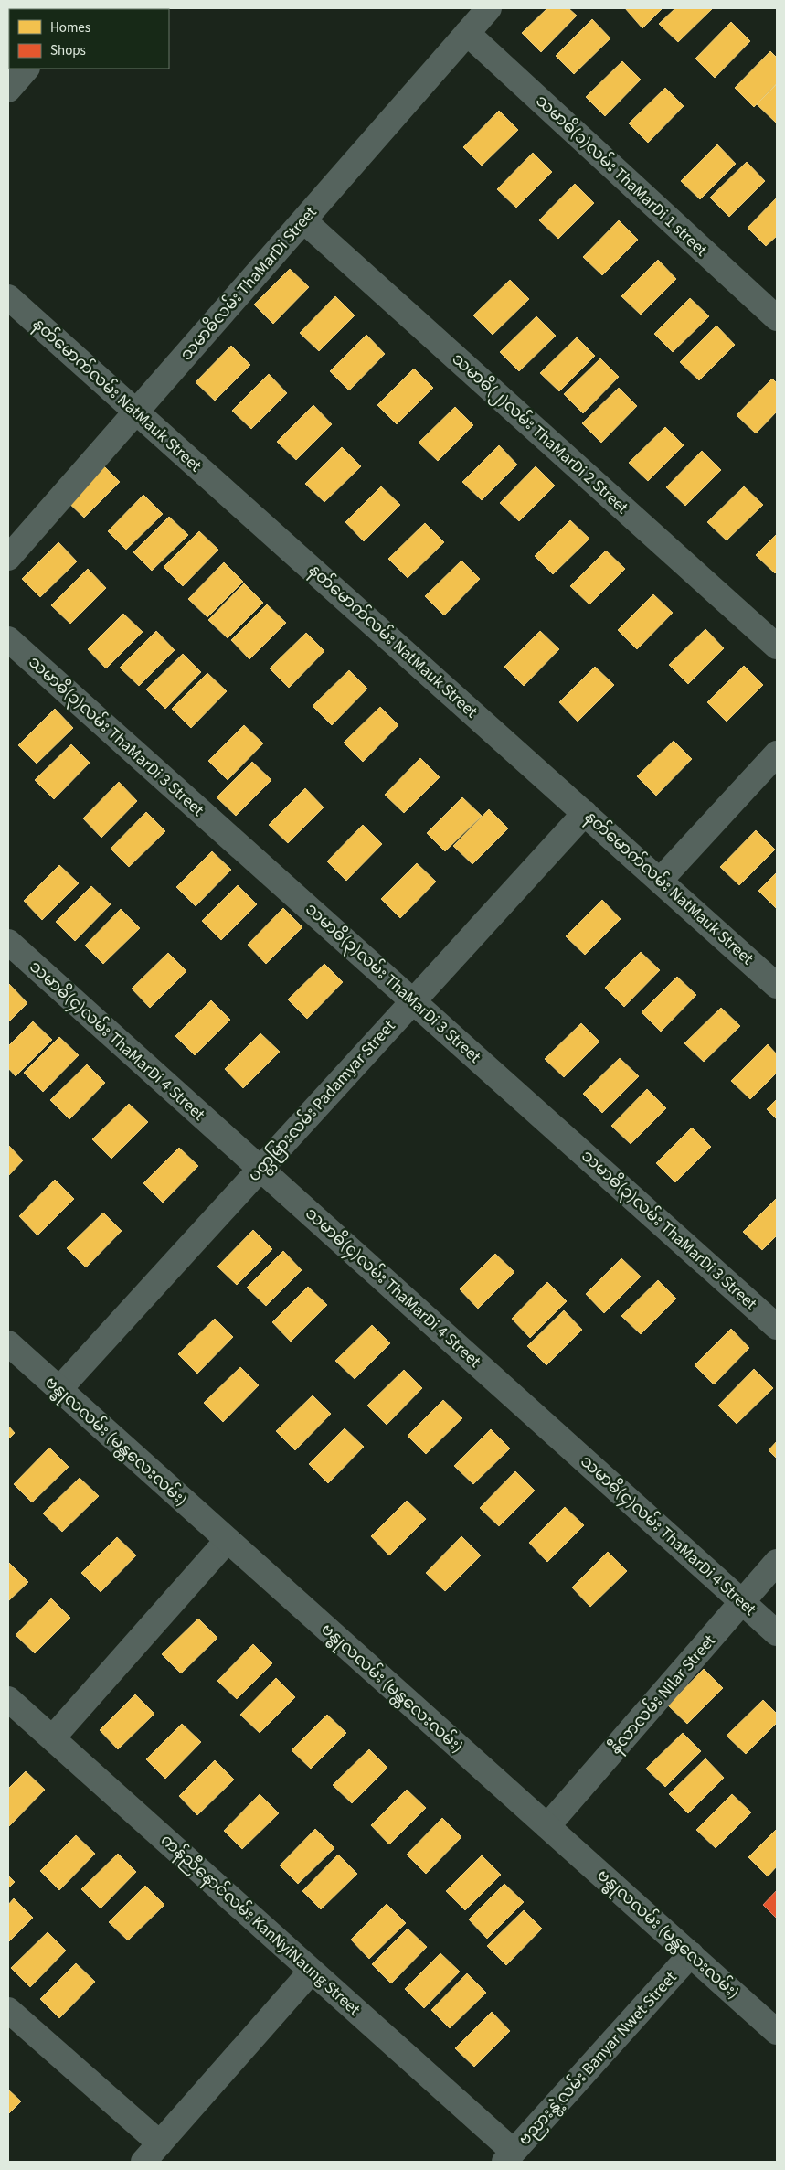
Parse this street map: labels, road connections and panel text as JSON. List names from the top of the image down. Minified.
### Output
{"streets":{"street":["သမာဓိ(၁)လမ်း ThaMarDi 1 street","သမာဓိလမ်း ThaMarDi Street","နတ်မောက်လမ်း NatMauk Street","သမာဓိ(၂)လမ်း ThaMarDi 2 Street","သမာဓိ(၃)လမ်း ThaMarDi 3 Street","သမာဓိ(၄)လမ်း ThaMarDi 4 Street","ပတ္တမြားလမ်း Padamyar Street","ဗန္ဓုလလမ်း (မန္တလေးလမ်း)","နီလာလမ်း Nilar Street","ကန်ညီနောင်လမ်း KanNyiNaung Street","ဗညားနွဲ့လမ်း Banyar Nwet Street"]},"crossings":[["သမာဓိ(၁)လမ်း ThaMarDi 1 street","သမာဓိလမ်း ThaMarDi Street"],["သမာဓိလမ်း ThaMarDi Street","နတ်မောက်လမ်း NatMauk Street"],["သမာဓိလမ်း ThaMarDi Street","သမာဓိ(၂)လမ်း ThaMarDi 2 Street"],["နတ်မောက်လမ်း NatMauk Street","ပတ္တမြားလမ်း Padamyar Street"],["သမာဓိ(၃)လမ်း ThaMarDi 3 Street","ပတ္တမြားလမ်း Padamyar Street"],["သမာဓိ(၄)လမ်း ThaMarDi 4 Street","ပတ္တမြားလမ်း Padamyar Street"],["သမာဓိ(၄)လမ်း ThaMarDi 4 Street","နီလာလမ်း Nilar Street"],["ပတ္တမြားလမ်း Padamyar Street","ဗန္ဓုလလမ်း (မန္တလေးလမ်း)"],["ဗန္ဓုလလမ်း (မန္တလေးလမ်း)","နီလာလမ်း Nilar Street"],["ဗန္ဓုလလမ်း (မန္တလေးလမ်း)","ဗညားနွဲ့လမ်း Banyar Nwet Street"],["ကန်ညီနောင်လမ်း KanNyiNaung Street","ဗညားနွဲ့လမ်း Banyar Nwet Street"]],"legend":["Homes","Shops"]}
